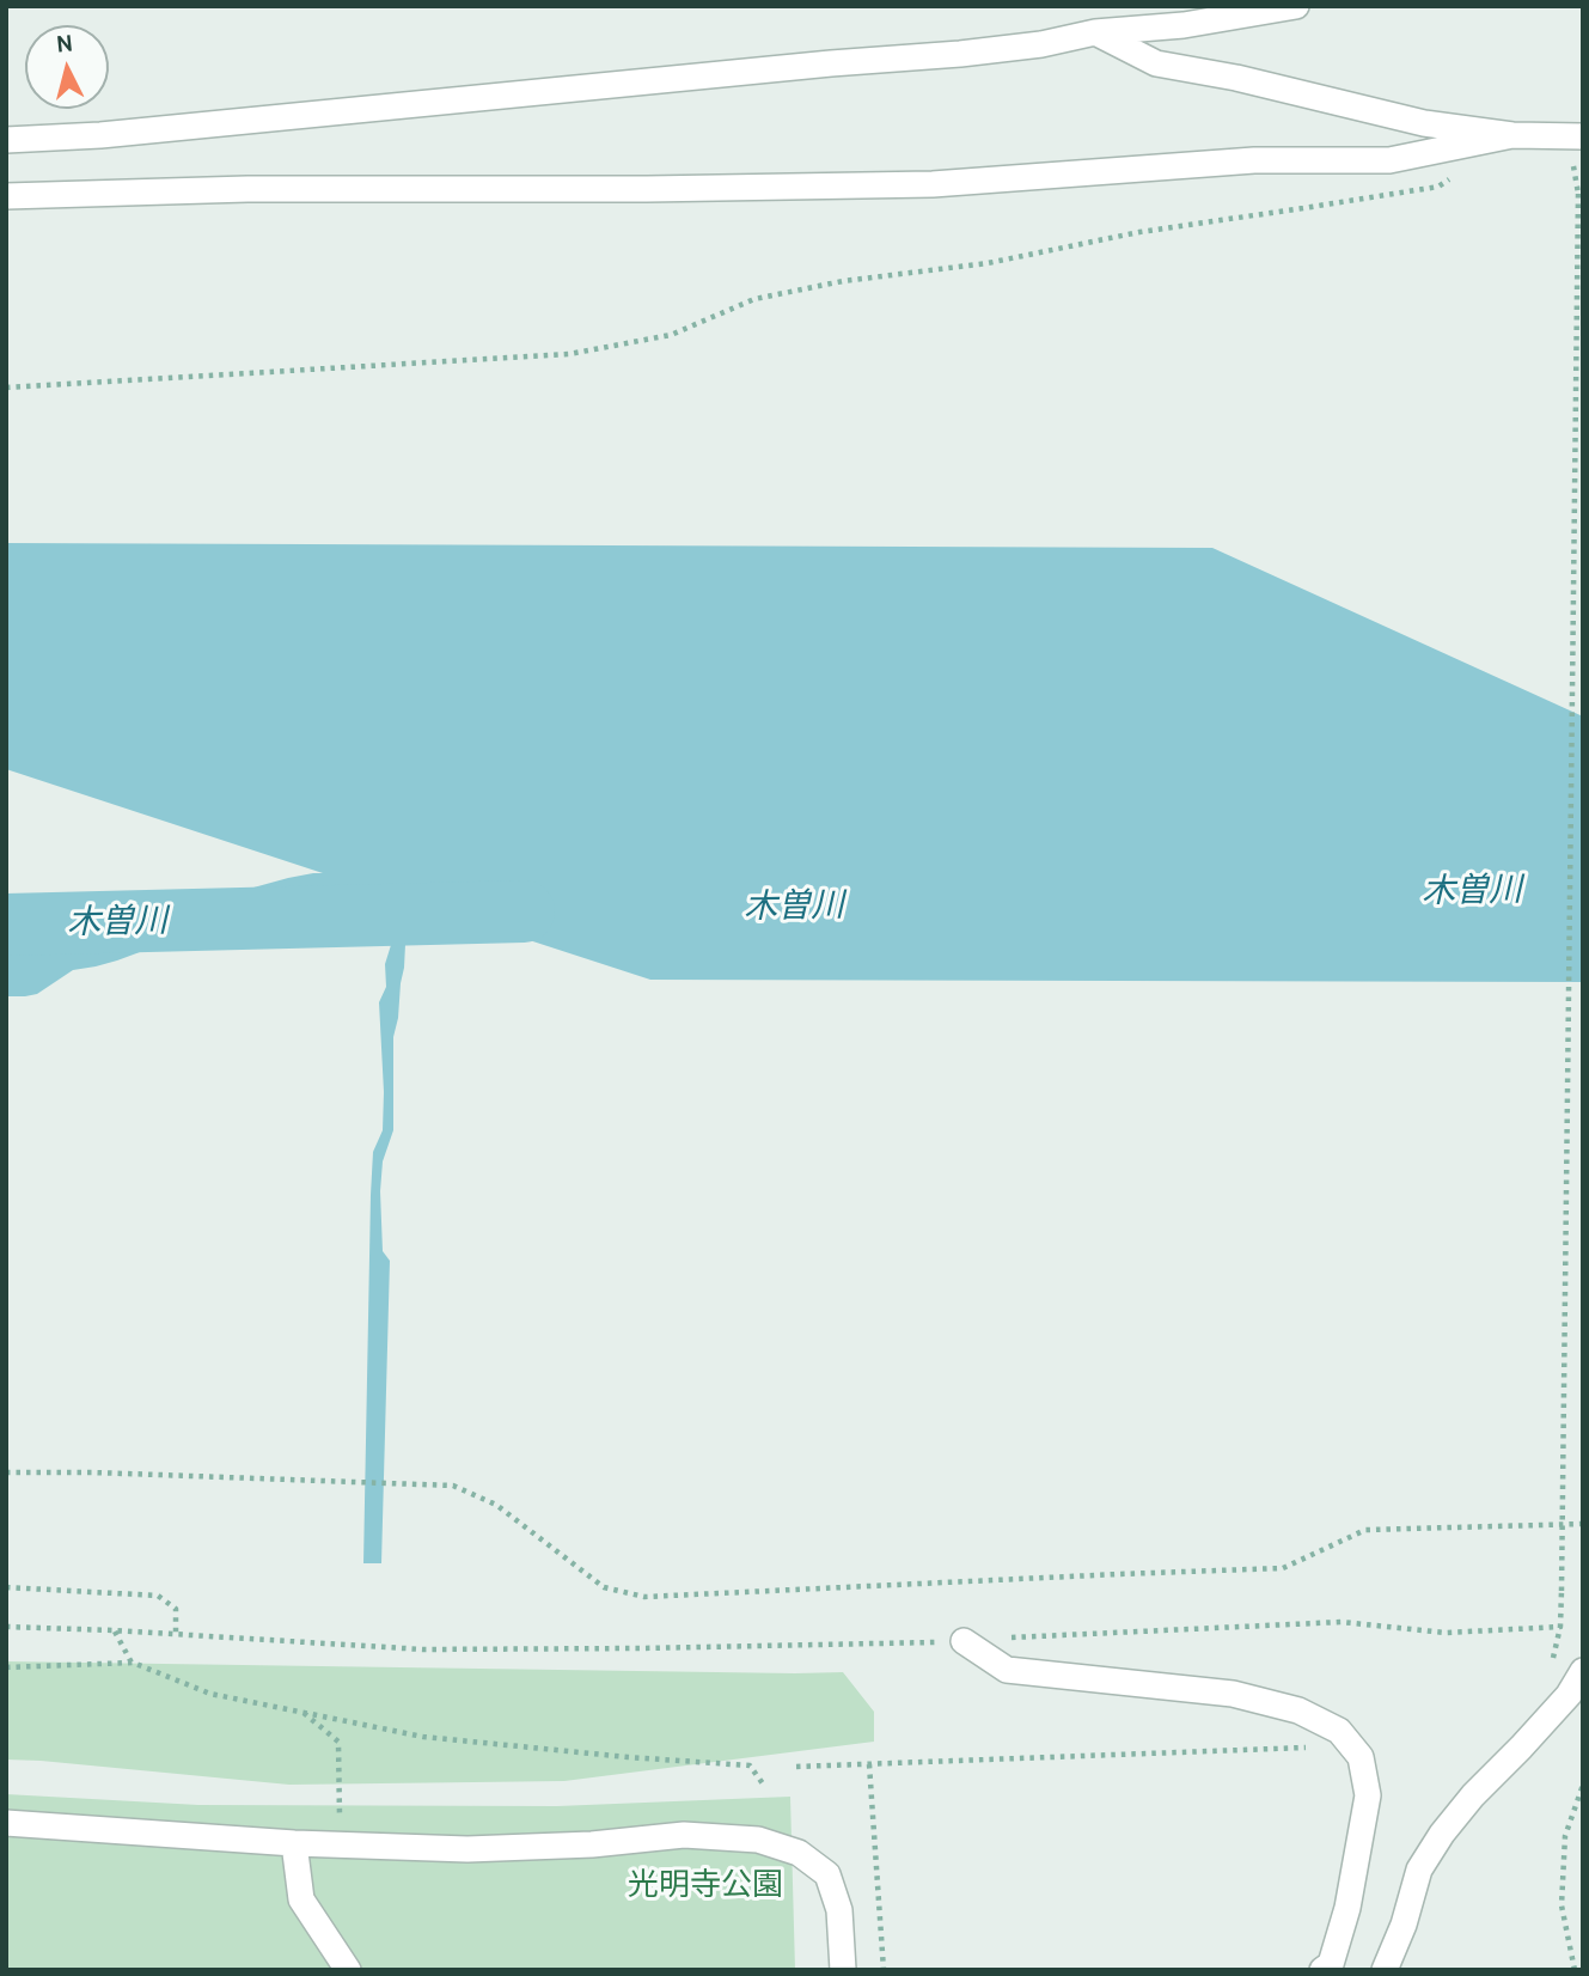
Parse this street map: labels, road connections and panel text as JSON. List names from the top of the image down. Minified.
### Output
{"water":["木曽川"],"parks":["光明寺公園"],"north":"top"}
